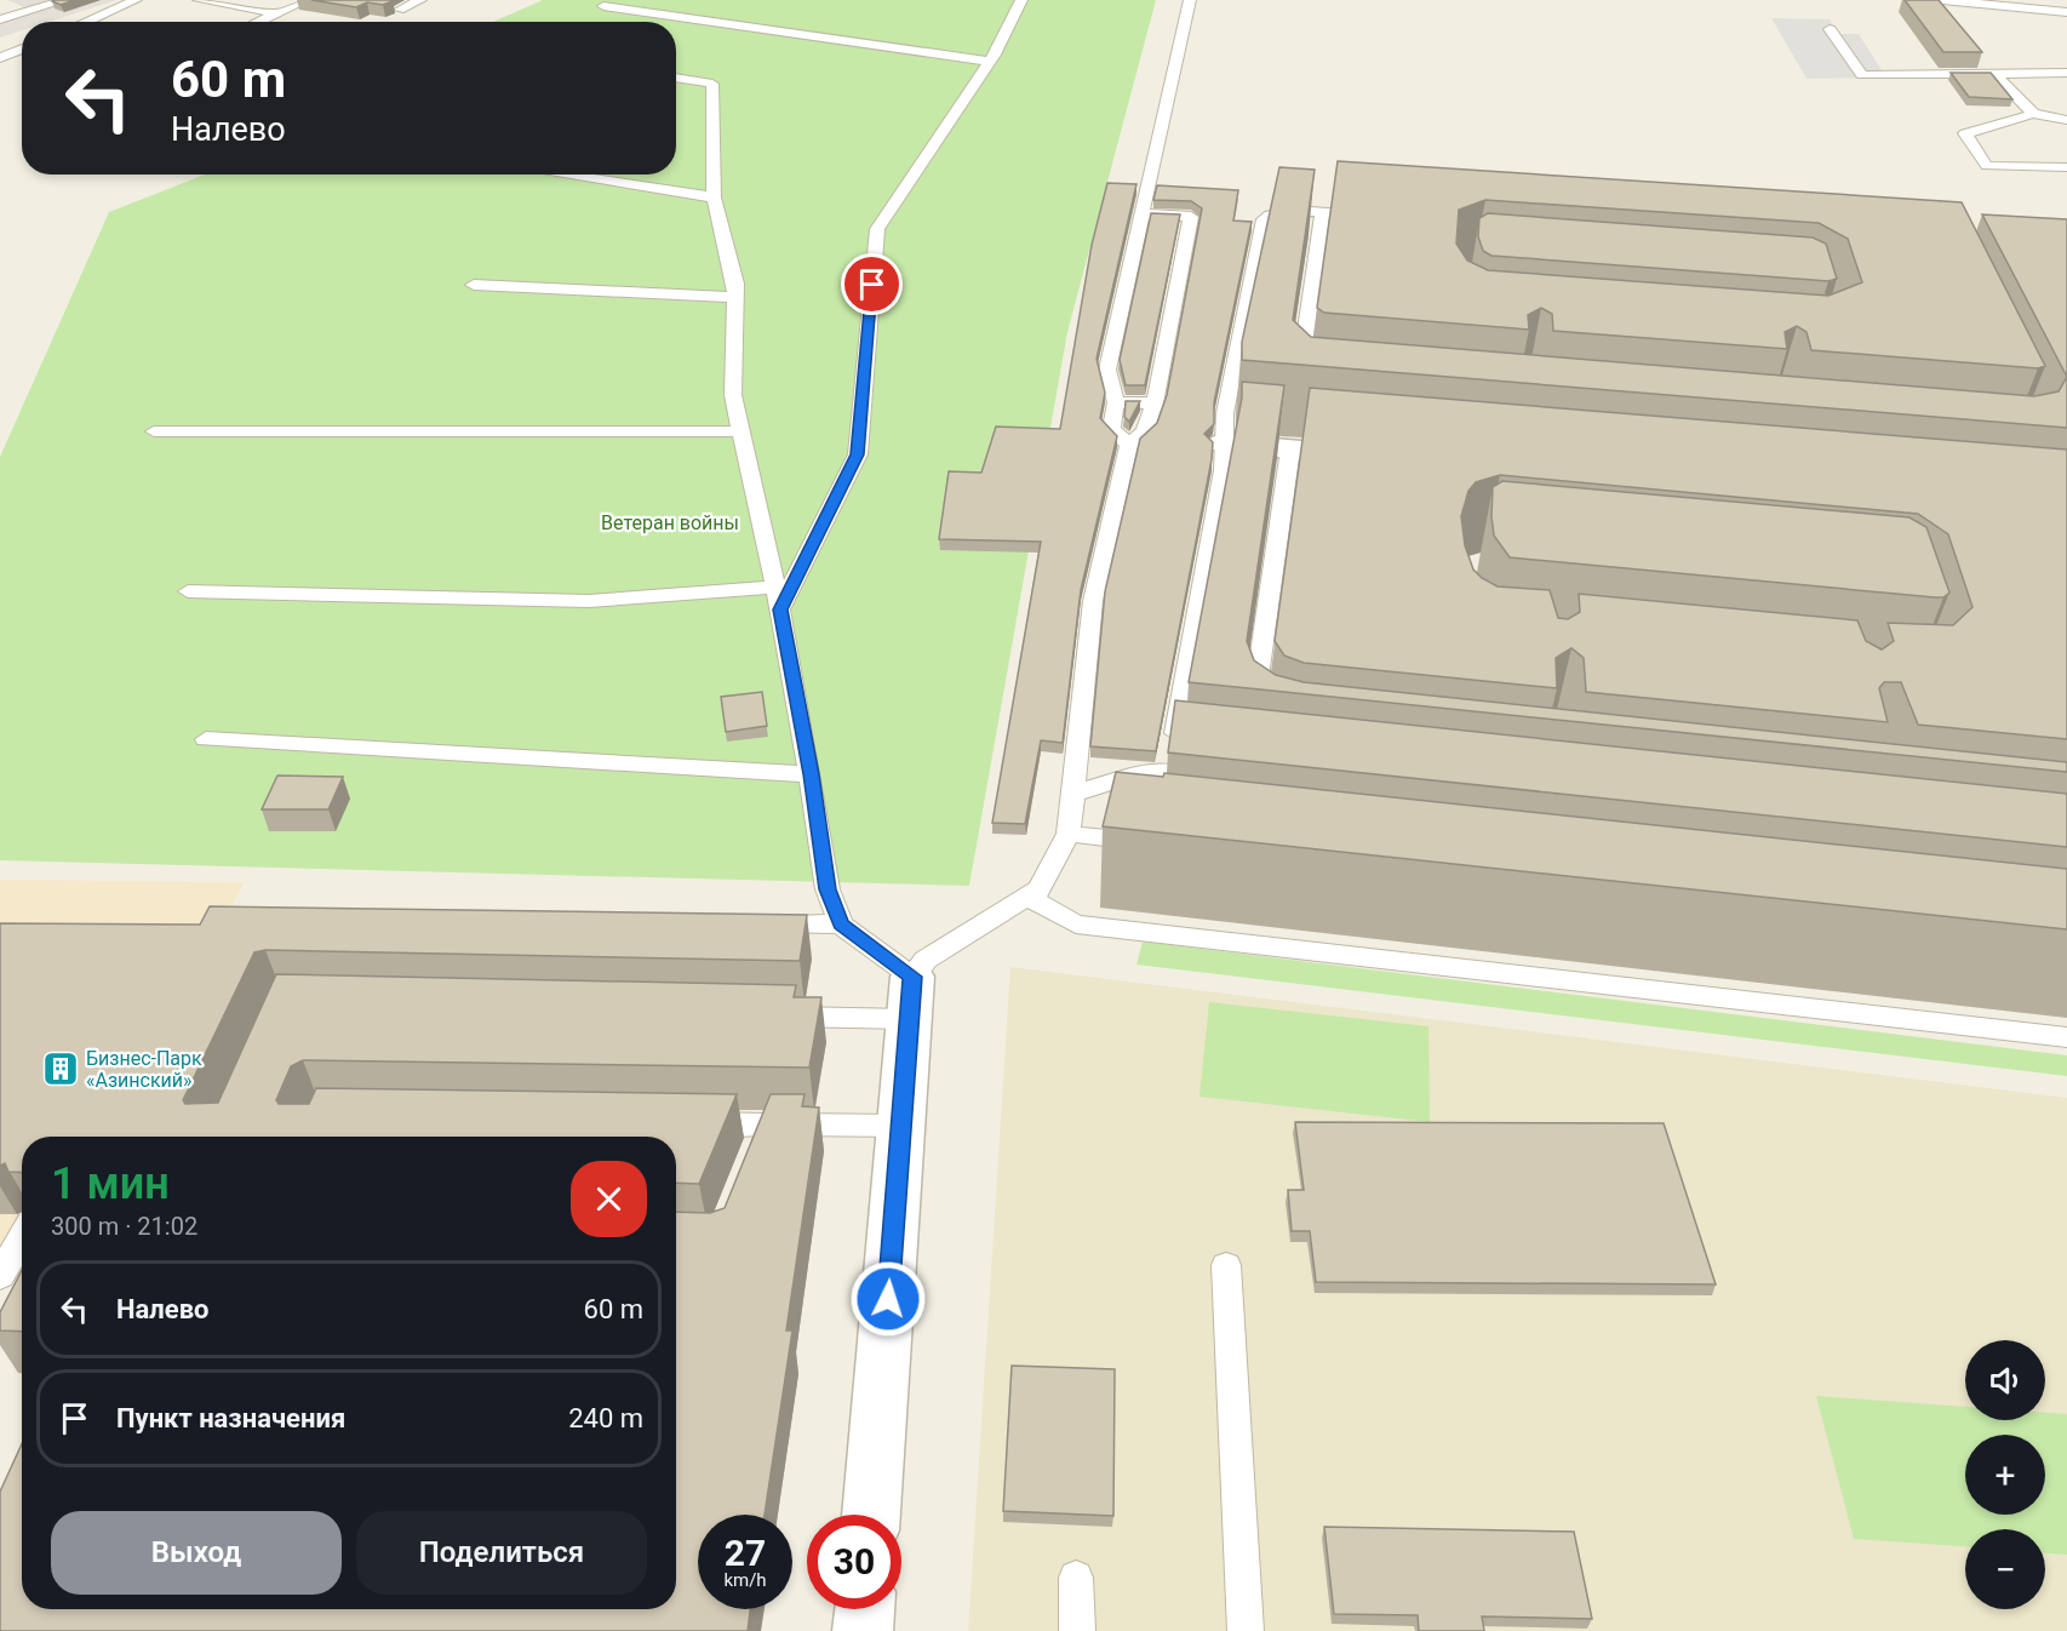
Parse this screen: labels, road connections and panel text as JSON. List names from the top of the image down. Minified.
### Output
{"parks":["Ветеран войны"],"places":{"building":["Бизнес-Парк «Азинский»"]},"page":{"turn":["60 m","Налево"],"heading":["1 мин","300 m · 21:02"],"list":[{"name":"Налево","value":"60 m"},{"name":"Пункт назначения","value":"240 m"}],"map_buttons":["+","−"],"buttons":["Выход","Поделиться"],"speed":"27 km/h","limit":"30"}}
